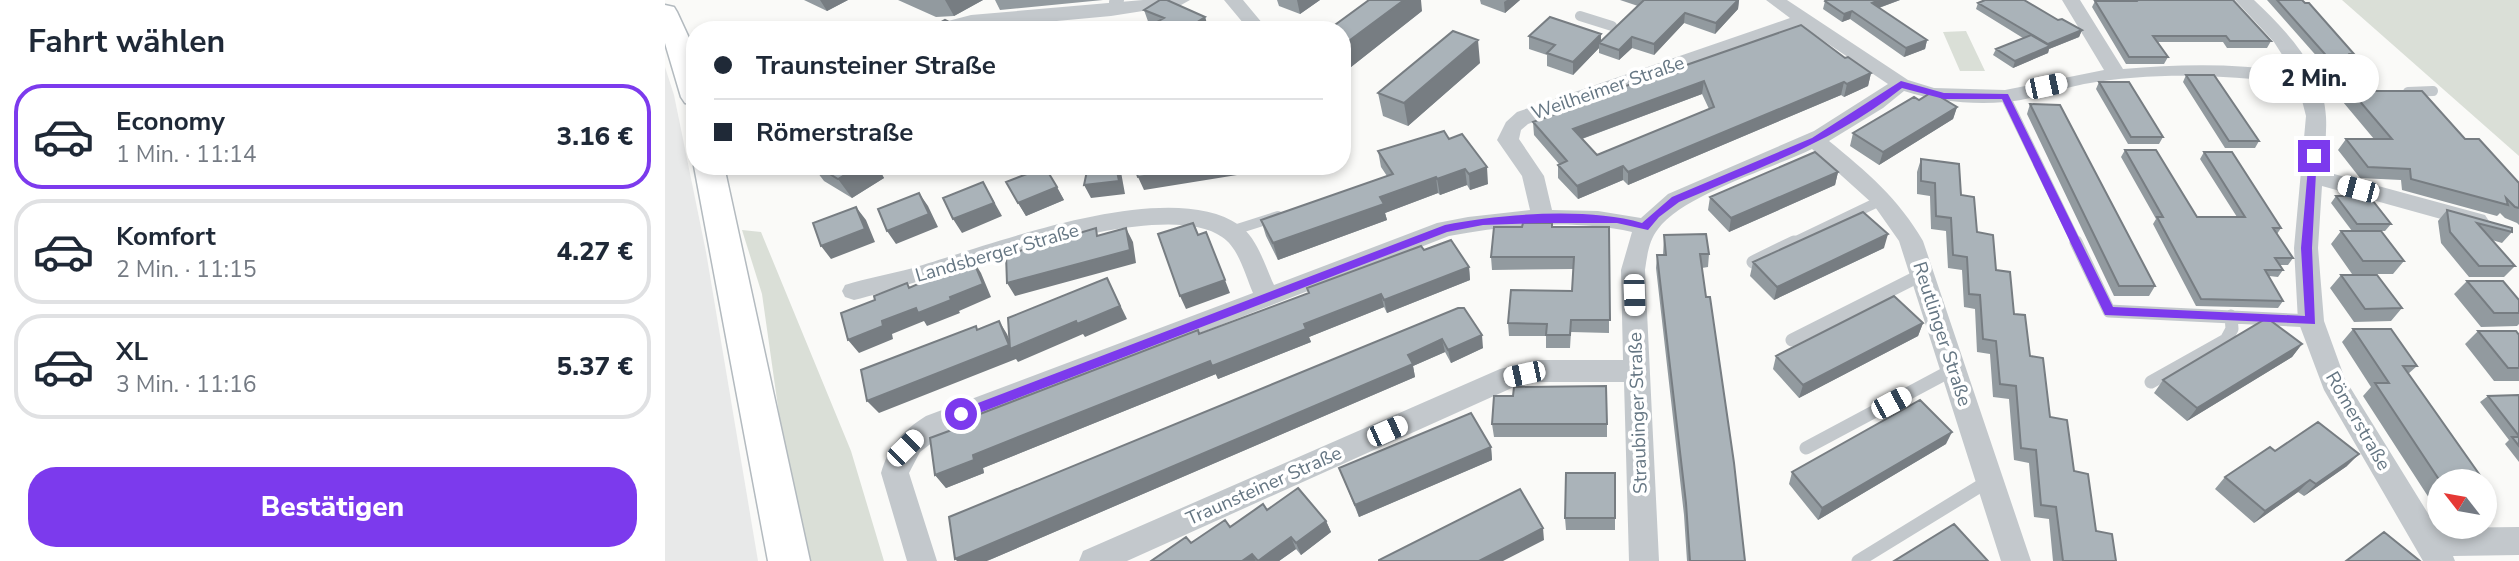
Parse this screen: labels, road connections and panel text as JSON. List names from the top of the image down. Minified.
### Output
{"streets":{"street":["Weilheimer Straße","Landsberger Straße","Reutlinger Straße","Straubinger Straße","Römerstraße","Traunsteiner Straße"]},"crossings":[["Straubinger Straße","Traunsteiner Straße"]],"north":"top left","page":{"heading":"Fahrt wählen","banner":["Traunsteiner Straße","Römerstraße"],"bubble":"2 Min.","list":[{"name":"Economy","note":"1 Min. · 11:14","value":"3.16 €"},{"name":"Komfort","note":"2 Min. · 11:15","value":"4.27 €"},{"name":"XL","note":"3 Min. · 11:16","value":"5.37 €"}],"buttons":"Bestätigen"}}
